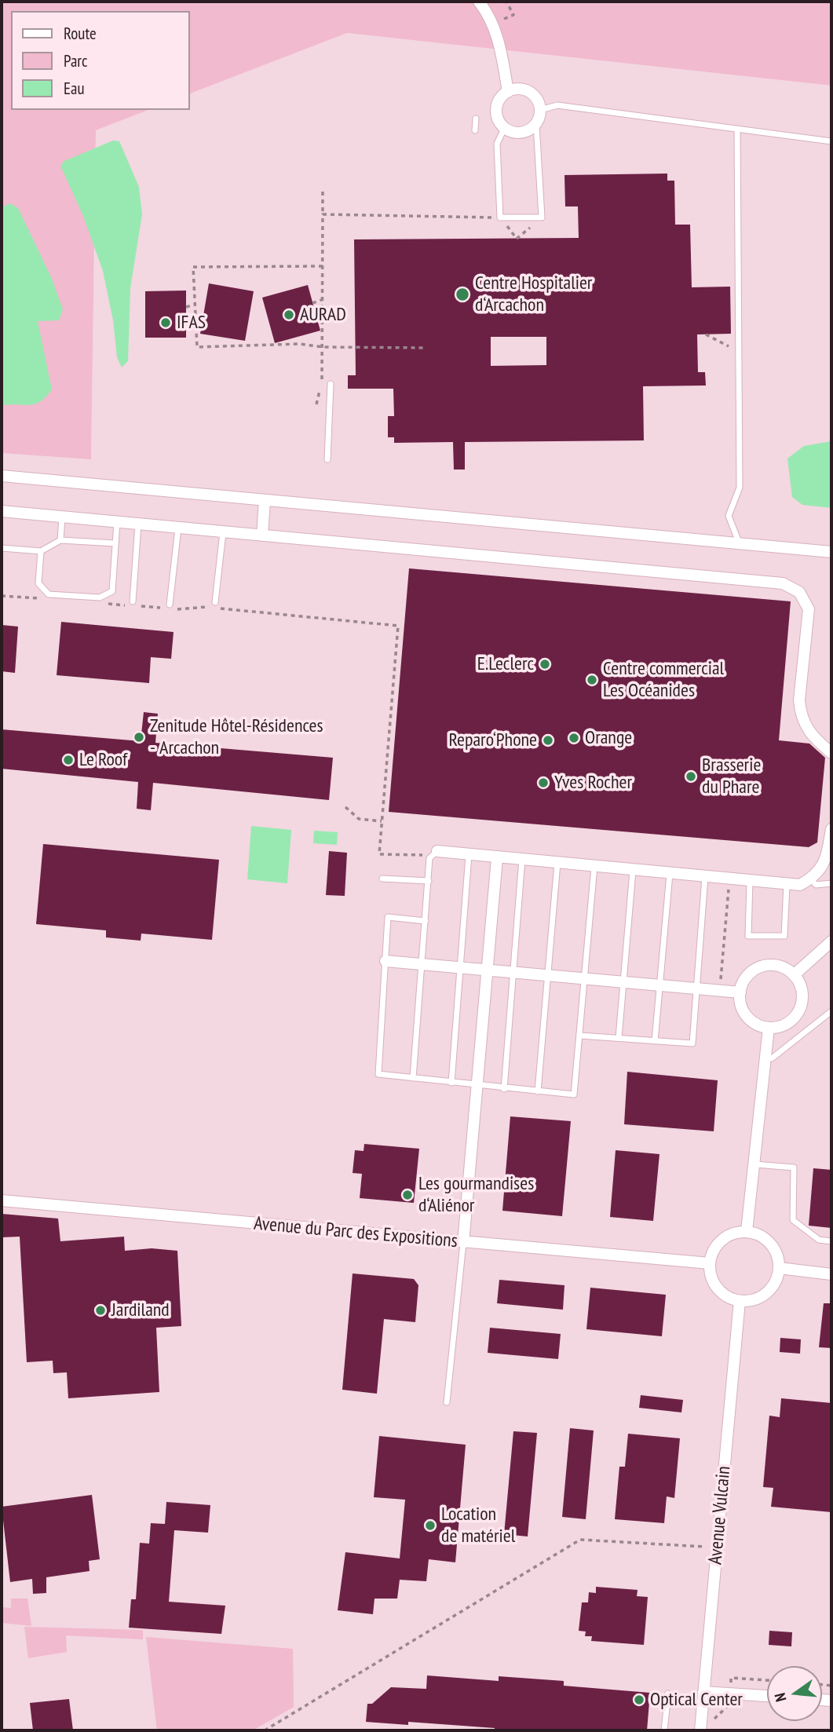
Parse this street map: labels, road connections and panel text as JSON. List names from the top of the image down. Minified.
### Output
{"streets":{"street":["Avenue du Parc des Expositions","Avenue Vulcain"]},"crossings":[["Avenue du Parc des Expositions","Avenue Vulcain"]],"places":["Centre Hospitalier d‘Arcachon","AURAD","IFAS","E.Leclerc","Centre commercial Les Océanides","Zenitude Hôtel-Résidences - Arcachon","Orange","Reparo‘Phone","Le Roof","Brasserie du Phare","Yves Rocher","Les gourmandises d‘Aliénor","Jardiland","Location de matériel","Optical Center"],"legend":["Route","Parc","Eau"],"north":"left"}
